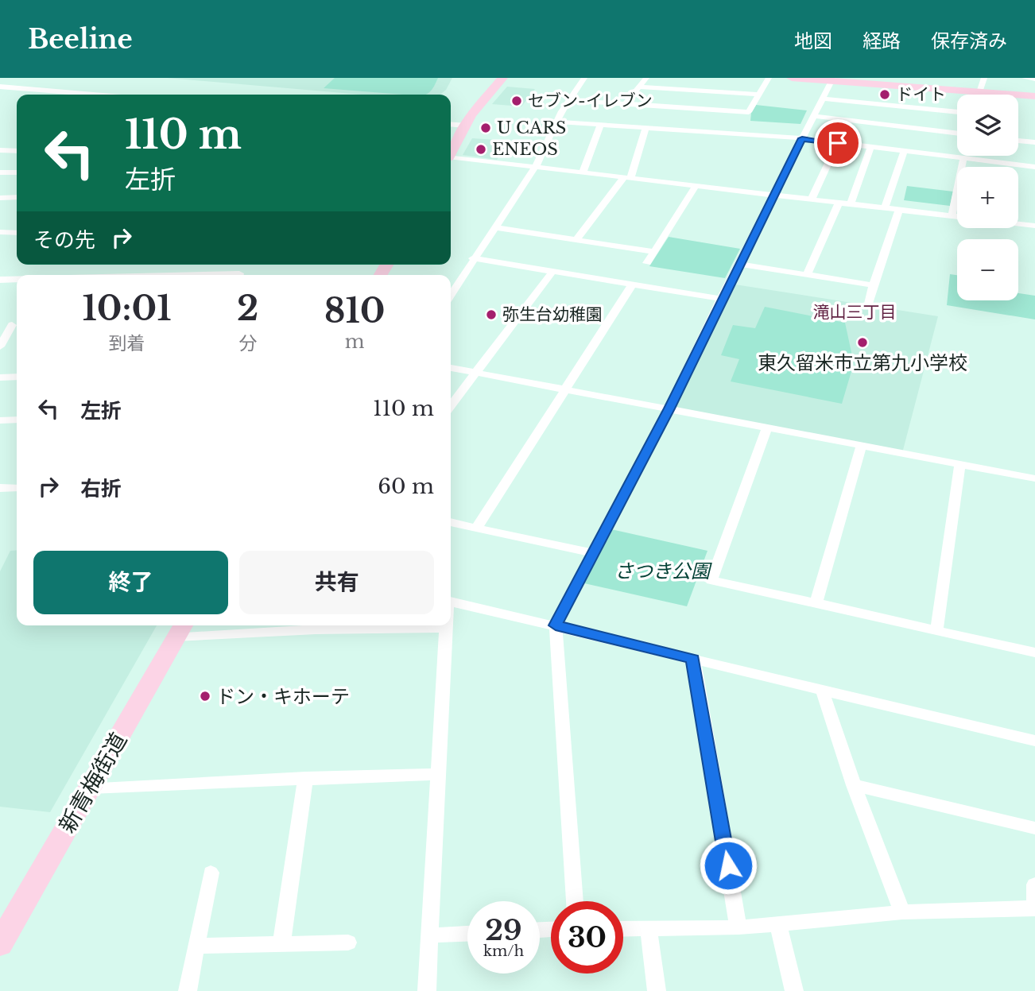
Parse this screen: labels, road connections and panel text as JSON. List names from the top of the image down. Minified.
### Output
{"streets":{"main road":["新青梅街道"]},"districts":["滝山三丁目"],"parks":["さつき公園"],"places":["ドイト","セブン-イレブン","U CARS","ENEOS","弥生台幼稚園","東久留米市立第九小学校","ドン・キホーテ"],"page":{"header":"Beeline","nav":["地図","経路","保存済み"],"map_buttons":["+","−"],"turn":["110 m","左折"],"then":"その先","eta":["10:01","到着","2","分","810","m"],"list":[{"name":"左折","value":"110 m"},{"name":"右折","value":"60 m"}],"buttons":["終了","共有"],"speed":"29 km/h","limit":"30"}}
